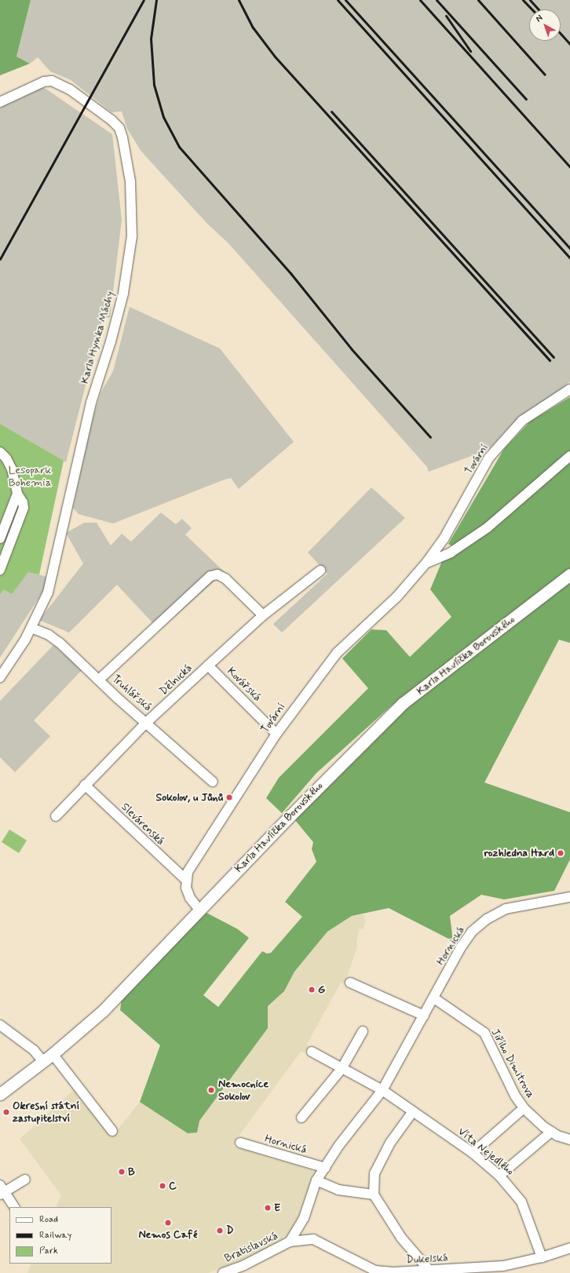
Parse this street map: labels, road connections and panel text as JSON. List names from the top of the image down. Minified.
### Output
{"streets":{"street":["Karla Hynka Máchy","Tovární","Karla Havlíčka Borovského","Dělnická","Kovářská","Truhlářská","Slevárenská","Hornická","Jiřího Dimitrova","Víta Nejedlého","Bratislavská","Dukelská"]},"crossings":[["Karla Hynka Máchy","Truhlářská"],["Tovární","Kovářská"],["Tovární","Slevárenská"],["Dělnická","Kovářská"],["Dělnická","Truhlářská"],["Dělnická","Slevárenská"],["Hornická","Jiřího Dimitrova"],["Hornická","Víta Nejedlého"],["Hornická","Bratislavská"],["Hornická","Dukelská"],["Víta Nejedlého","Dukelská"],["Bratislavská","Dukelská"]],"parks":["Lesopark Bohemia"],"places":["Sokolov, u Jůnů","rozhledna Hard","G","Nemocnice Sokolov","Okresní státní zastupitelství","B","C","E","Nemos Café","D"],"legend":["Road","Railway","Park"],"north":"top left"}
